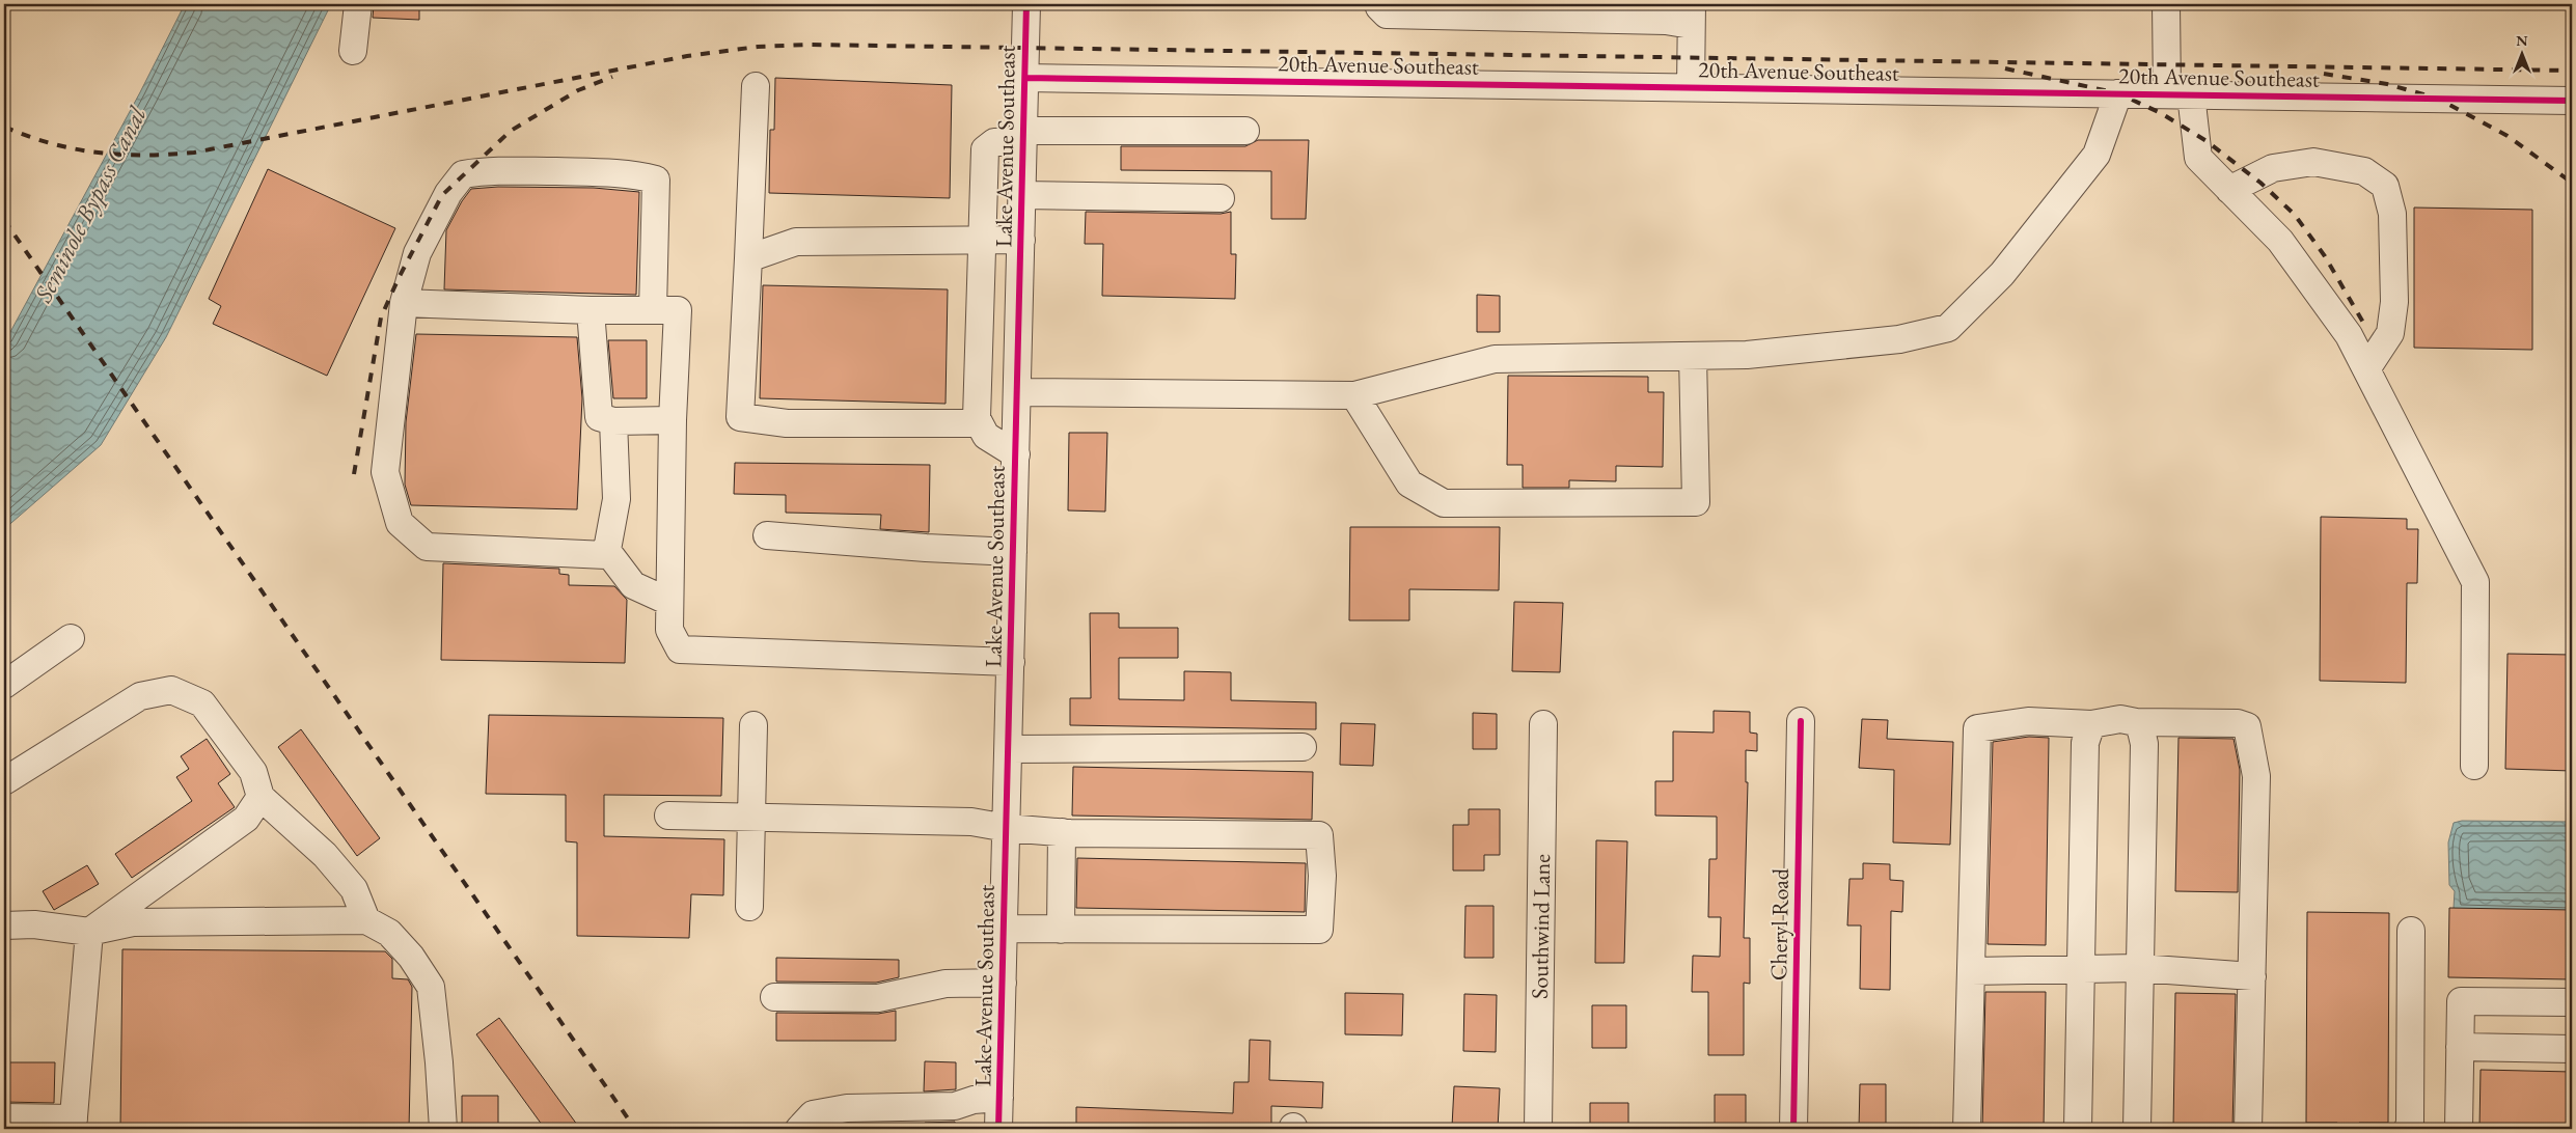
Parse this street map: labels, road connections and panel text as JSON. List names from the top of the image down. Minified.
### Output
{"streets":{"street":["20th Avenue Southeast","Lake Avenue Southeast","Cheryl Road","Southwind Lane"]},"crossings":[["20th Avenue Southeast","Lake Avenue Southeast"]],"water":["Seminole Bypass Canal"],"north":"top"}
